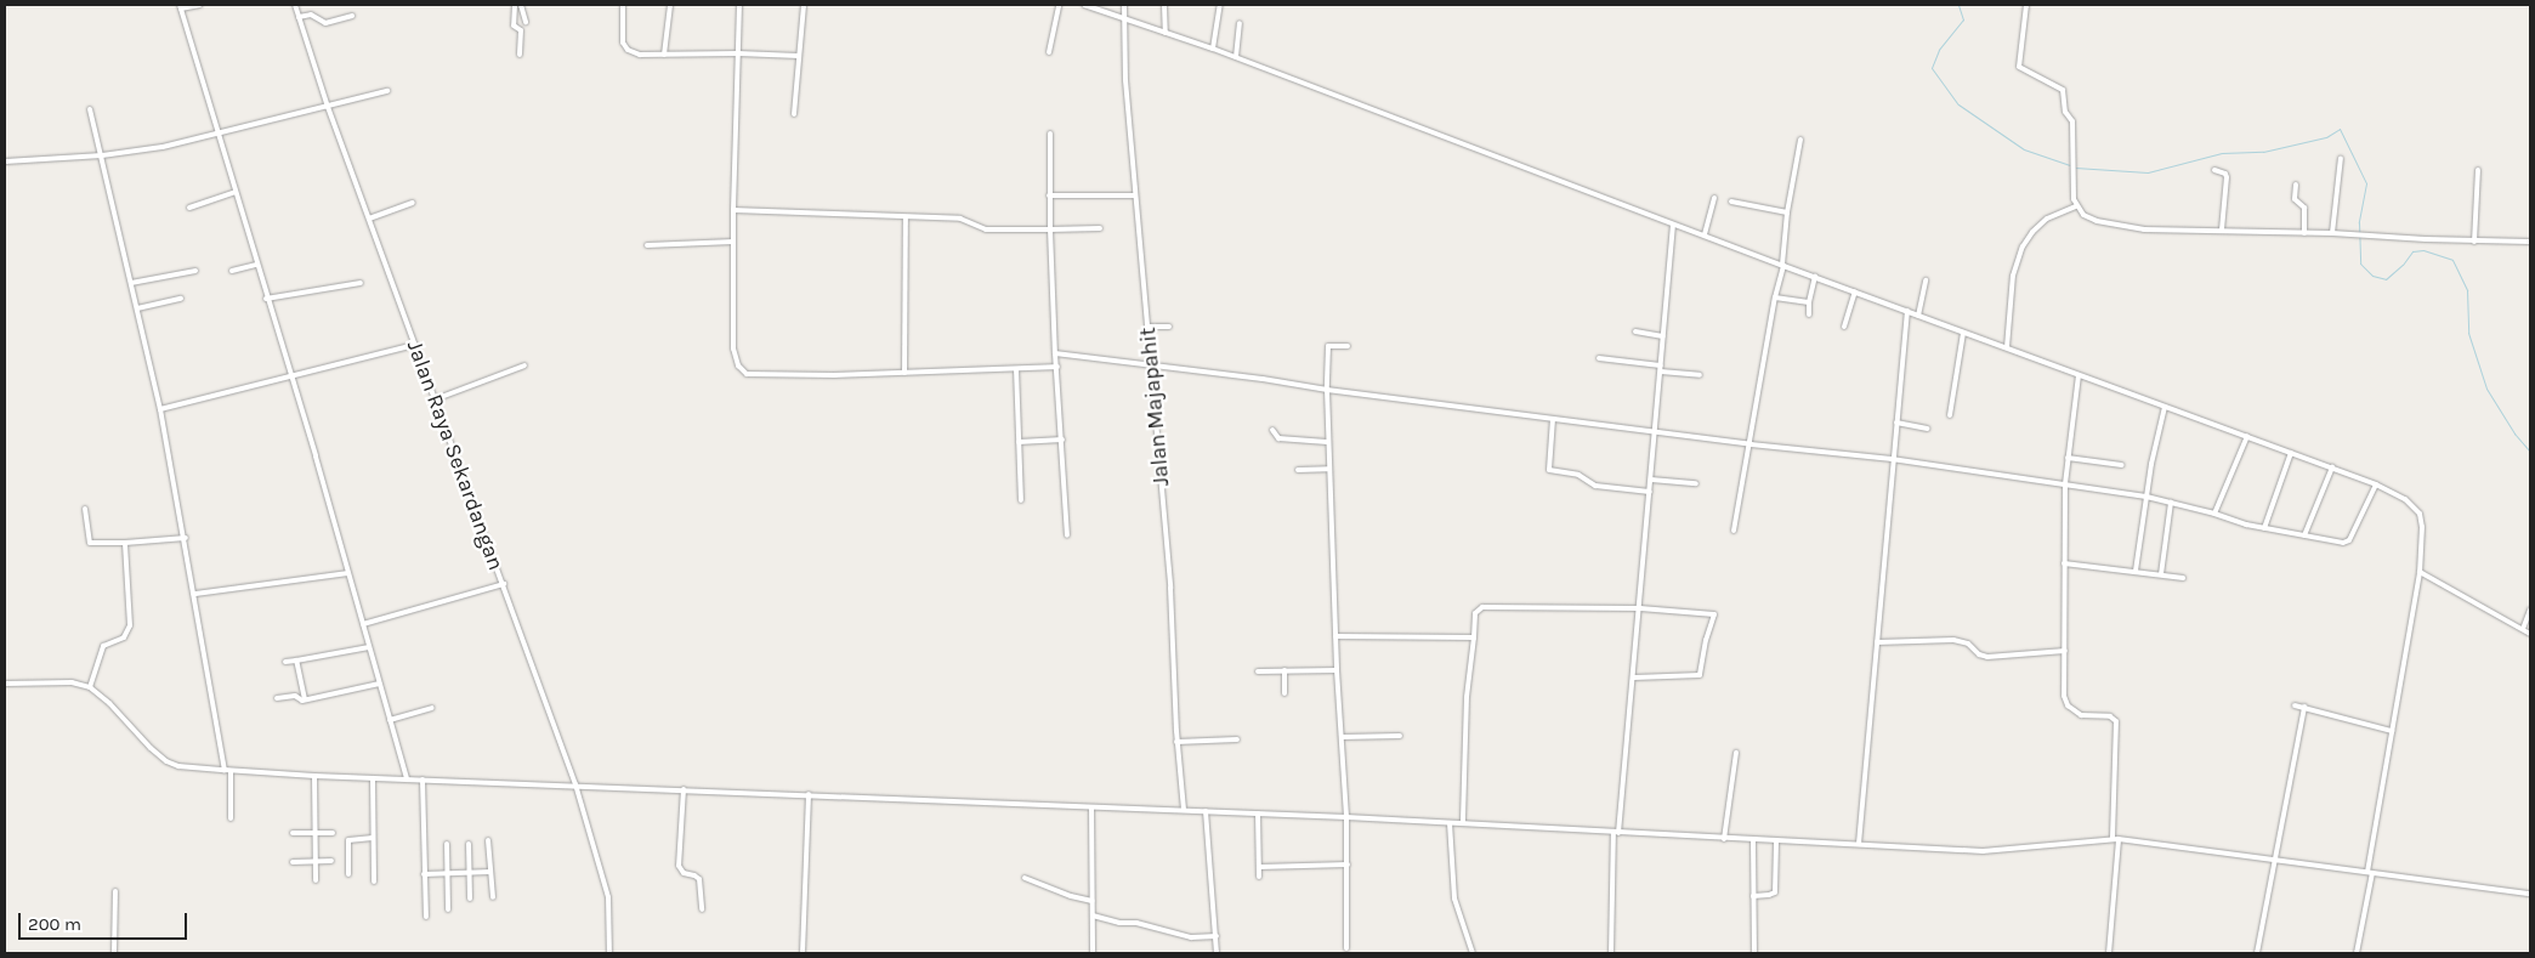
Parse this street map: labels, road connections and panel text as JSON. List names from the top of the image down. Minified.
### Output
{"streets":{"street":["Jalan Majapahit","Jalan Raya Sekardangan"]},"scale_bar":"200 m"}
